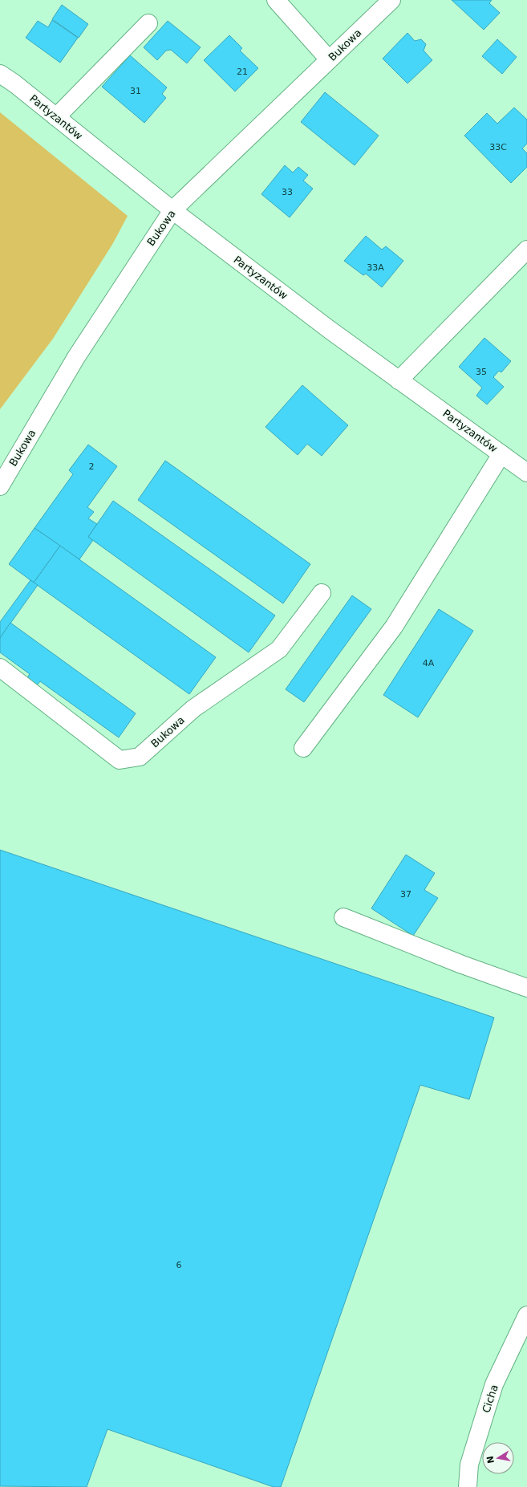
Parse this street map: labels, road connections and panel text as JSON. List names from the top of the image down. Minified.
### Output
{"streets":{"street":["Bukowa","Partyzantów","Cicha"]},"crossings":[["Bukowa","Partyzantów"]],"house_numbers":["21","31","33C","33","33A","35","2","4A","37","6"],"north":"left"}
